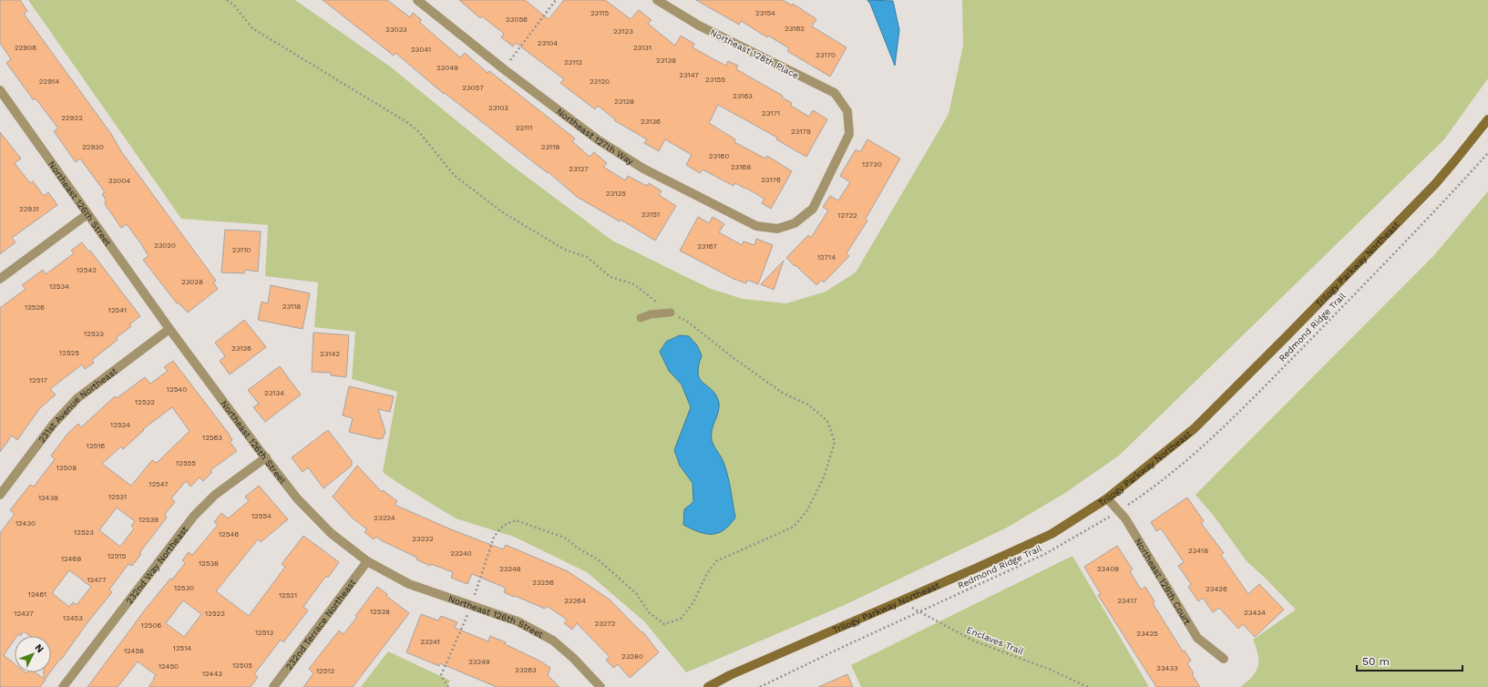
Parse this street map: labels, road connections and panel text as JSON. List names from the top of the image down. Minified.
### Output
{"streets":{"street":["Northeast 128th Place","Northeast 127th Way","Northeast 126th Street","Trilogy Parkway Northeast","231st Avenue Northeast","232nd Way Northeast","Northeast 129th Court","232nd Terrace Northeast"],"path":["Redmond Ridge Trail","Enclaves Trail"]},"crossings":[["Northeast 128th Place","Northeast 127th Way"],["Northeast 126th Street","231st Avenue Northeast"],["Northeast 126th Street","232nd Way Northeast"],["Northeast 126th Street","232nd Terrace Northeast"],["Trilogy Parkway Northeast","Northeast 129th Court"],["Trilogy Parkway Northeast","Enclaves Trail"],["Redmond Ridge Trail","Enclaves Trail"]],"house_numbers":["23115","23154","23056","23162","23033","23123","23104","22906","23131","23041","23170","23139","23112","23049","23147","23155","22914","23120","23057","23163","23128","23103","23171","22922","23136","23111","23179","22930","23119","23160","12730","23168","23127","23176","23004","23135","22931","23151","12722","23020","23167","23110","12714","12542","23028","12534","23118","12526","12541","12533","23126","12525","23142","12517","12540","23134","12532","12524","12563","12516","12555","12508","12547","12531","12438","12554","23224","12539","12430","12523","12546","23232","23418","23240","12515","12469","12538","23248","23409","12477","23256","12530","23426","12461","12521","23264","23417","12528","23434","12437","12522","12453","23272","12506","12513","23425","23241","12514","12458","23280","23249","12505","12450","23433","23263","12512","12443"],"scale_bar":"50 m","north":"top right"}
